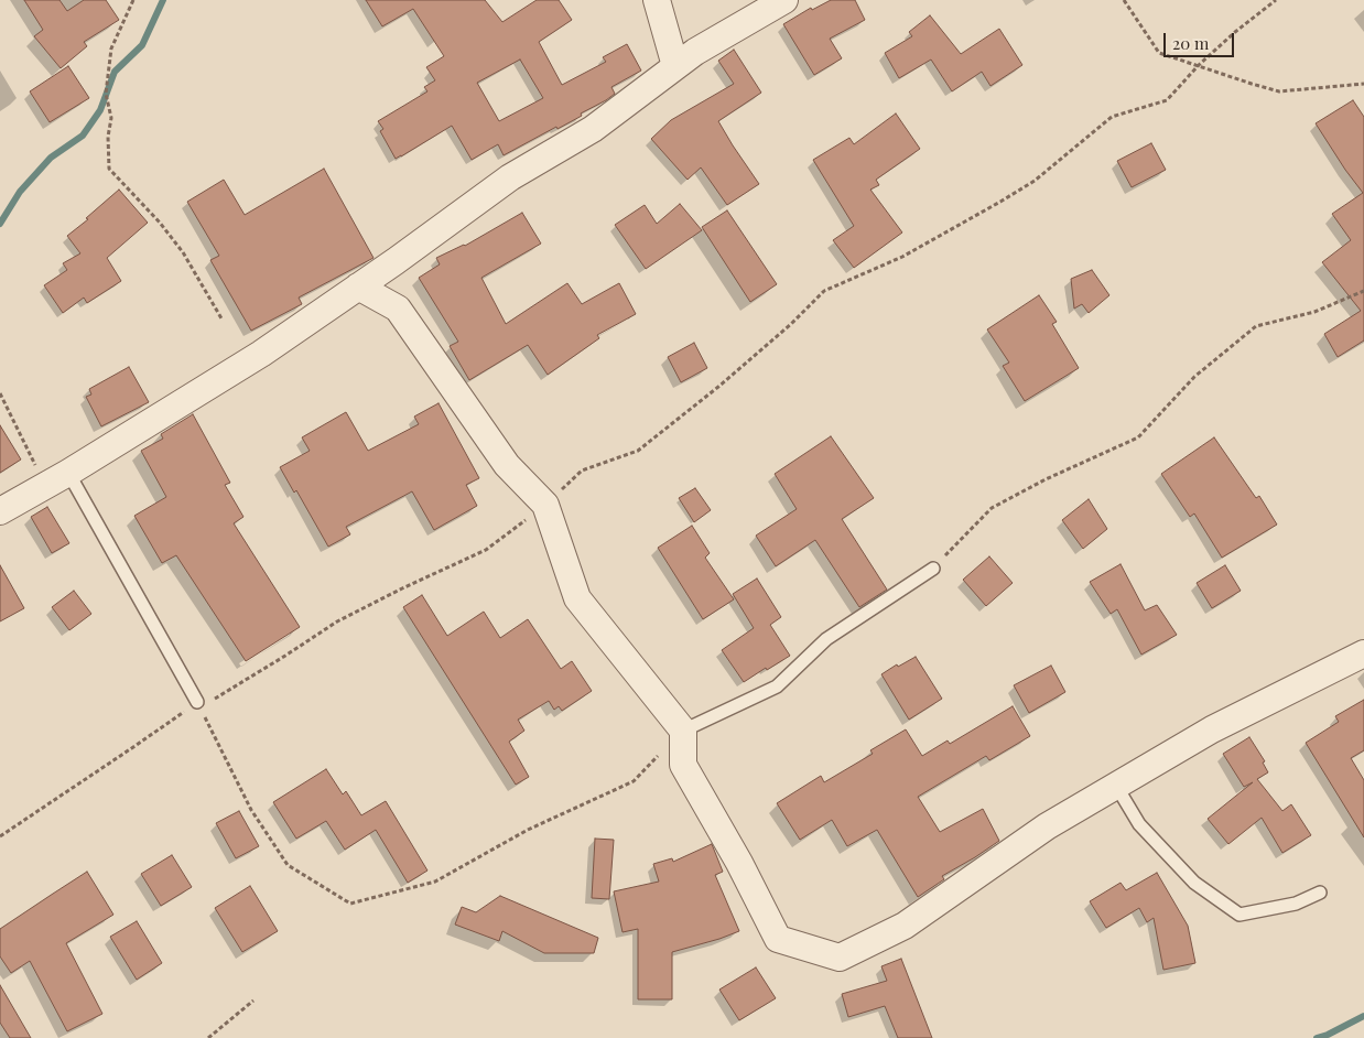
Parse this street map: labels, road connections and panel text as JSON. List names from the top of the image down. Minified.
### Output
{"scale_bar":"20 m"}
